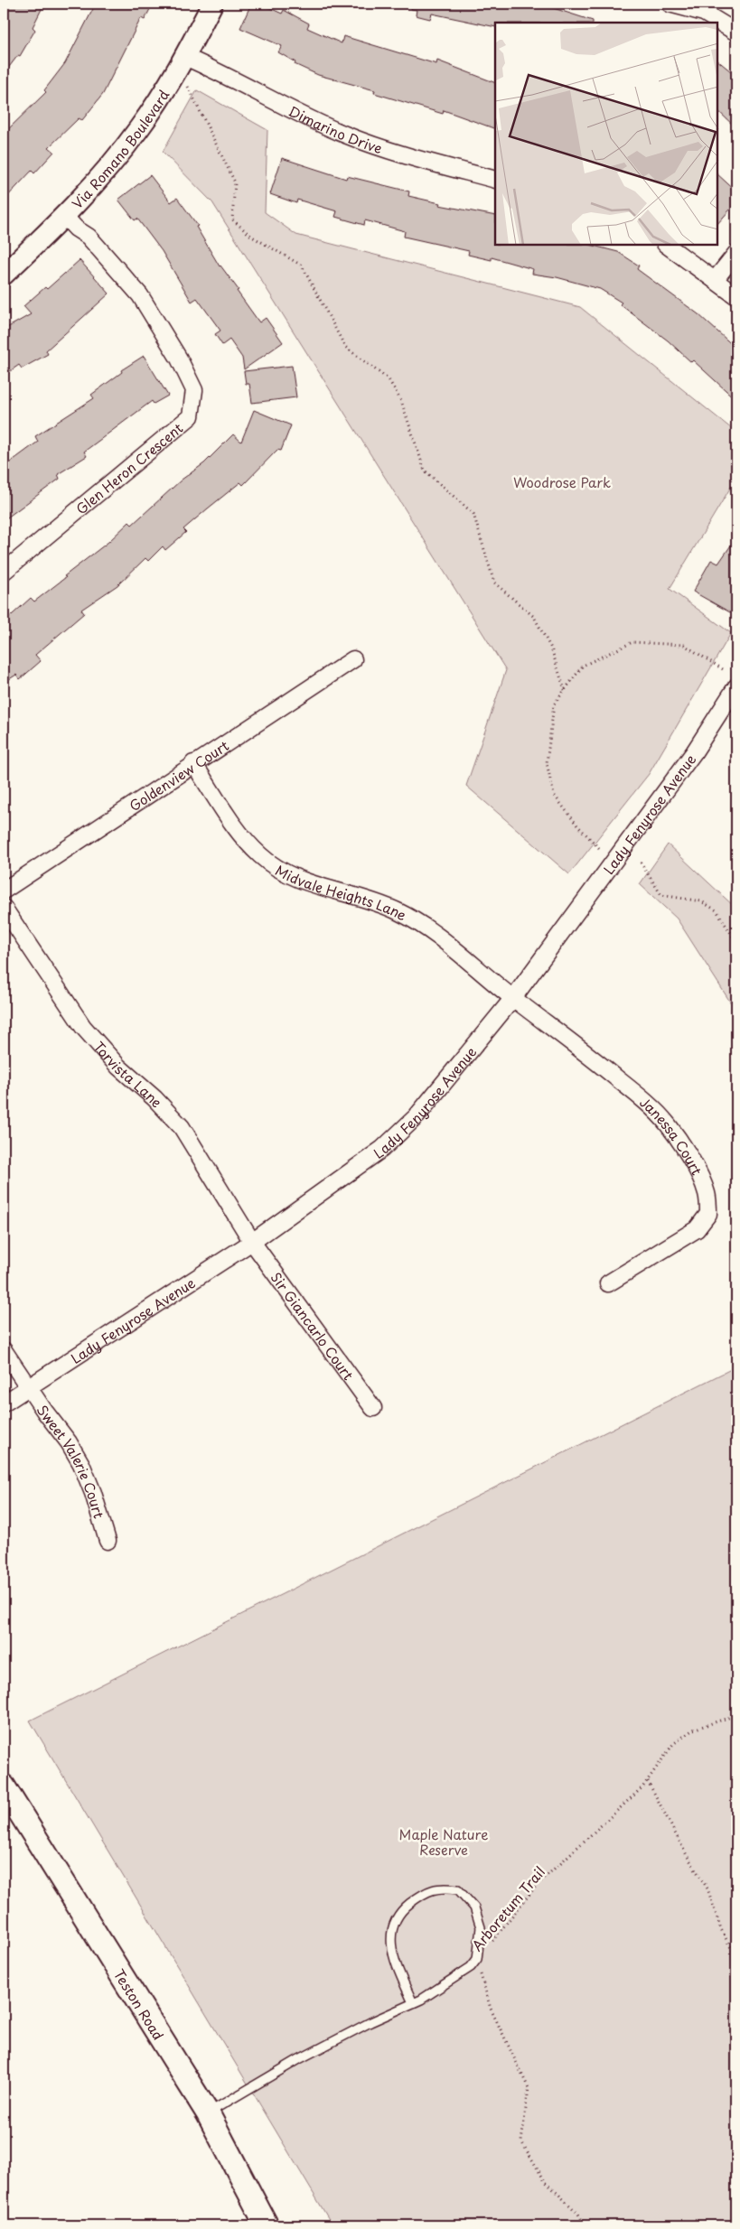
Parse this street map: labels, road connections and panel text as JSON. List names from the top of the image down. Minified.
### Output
{"streets":{"main road":["Teston Road"],"street":["Dimarino Drive","Via Romano Boulevard","Glen Heron Crescent","Goldenview Court","Lady Fenyrose Avenue","Midvale Heights Lane","Torvista Lane","Janessa Court","Sir Giancarlo Court","Sweet Valerie Court"],"path":["Arboretum Trail"]},"crossings":[["Dimarino Drive","Via Romano Boulevard"],["Via Romano Boulevard","Glen Heron Crescent"],["Goldenview Court","Midvale Heights Lane"],["Lady Fenyrose Avenue","Midvale Heights Lane"],["Lady Fenyrose Avenue","Torvista Lane"],["Lady Fenyrose Avenue","Janessa Court"],["Lady Fenyrose Avenue","Sir Giancarlo Court"],["Lady Fenyrose Avenue","Sweet Valerie Court"],["Midvale Heights Lane","Janessa Court"],["Torvista Lane","Sir Giancarlo Court"]],"parks":["Woodrose Park","Maple Nature Reserve"]}
